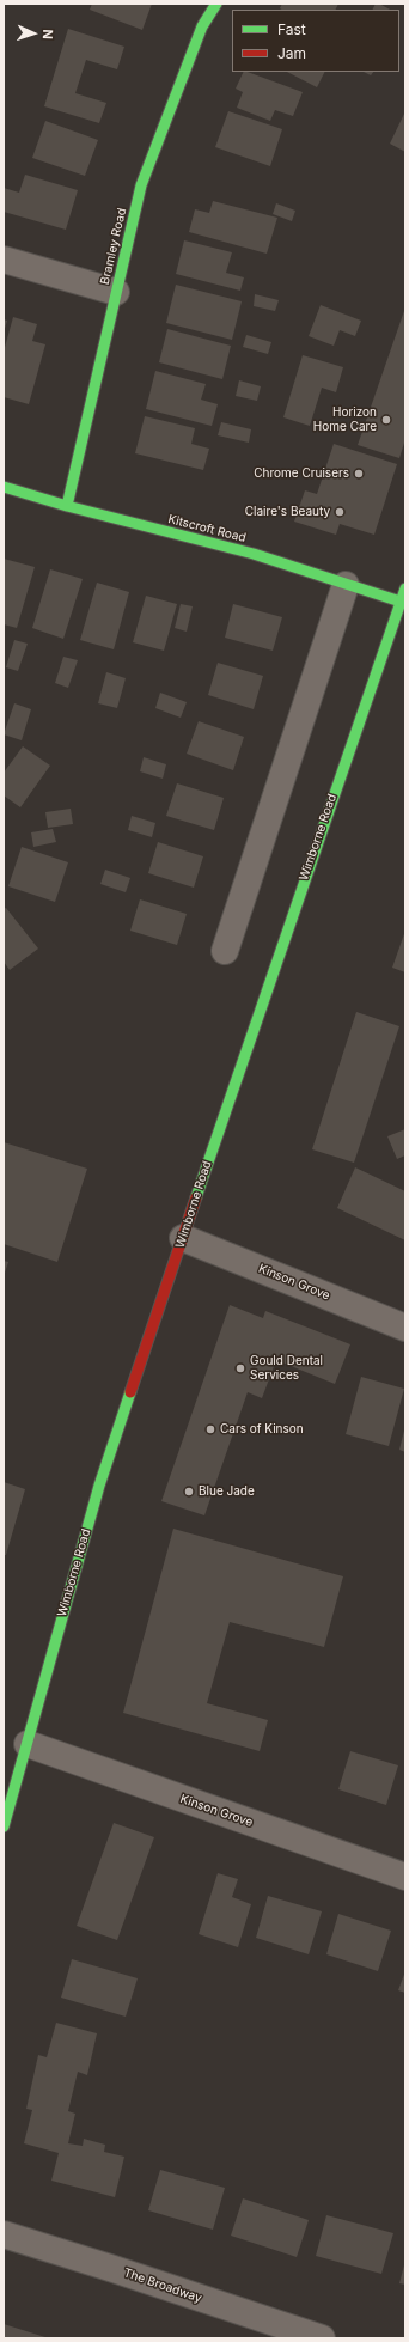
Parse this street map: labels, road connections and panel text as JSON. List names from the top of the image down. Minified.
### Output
{"streets":{"main road":["Bramley Road","Kitscroft Road","Wimborne Road"],"street":["Kinson Grove","The Broadway"]},"crossings":[["Bramley Road","Kitscroft Road"],["Kitscroft Road","Wimborne Road"],["Wimborne Road","Kinson Grove"]],"places":["Horizon Home Care","Chrome Cruisers","Claire's Beauty","Gould Dental Services","Cars of Kinson","Blue Jade"],"legend":["Fast","Jam"],"north":"right"}
